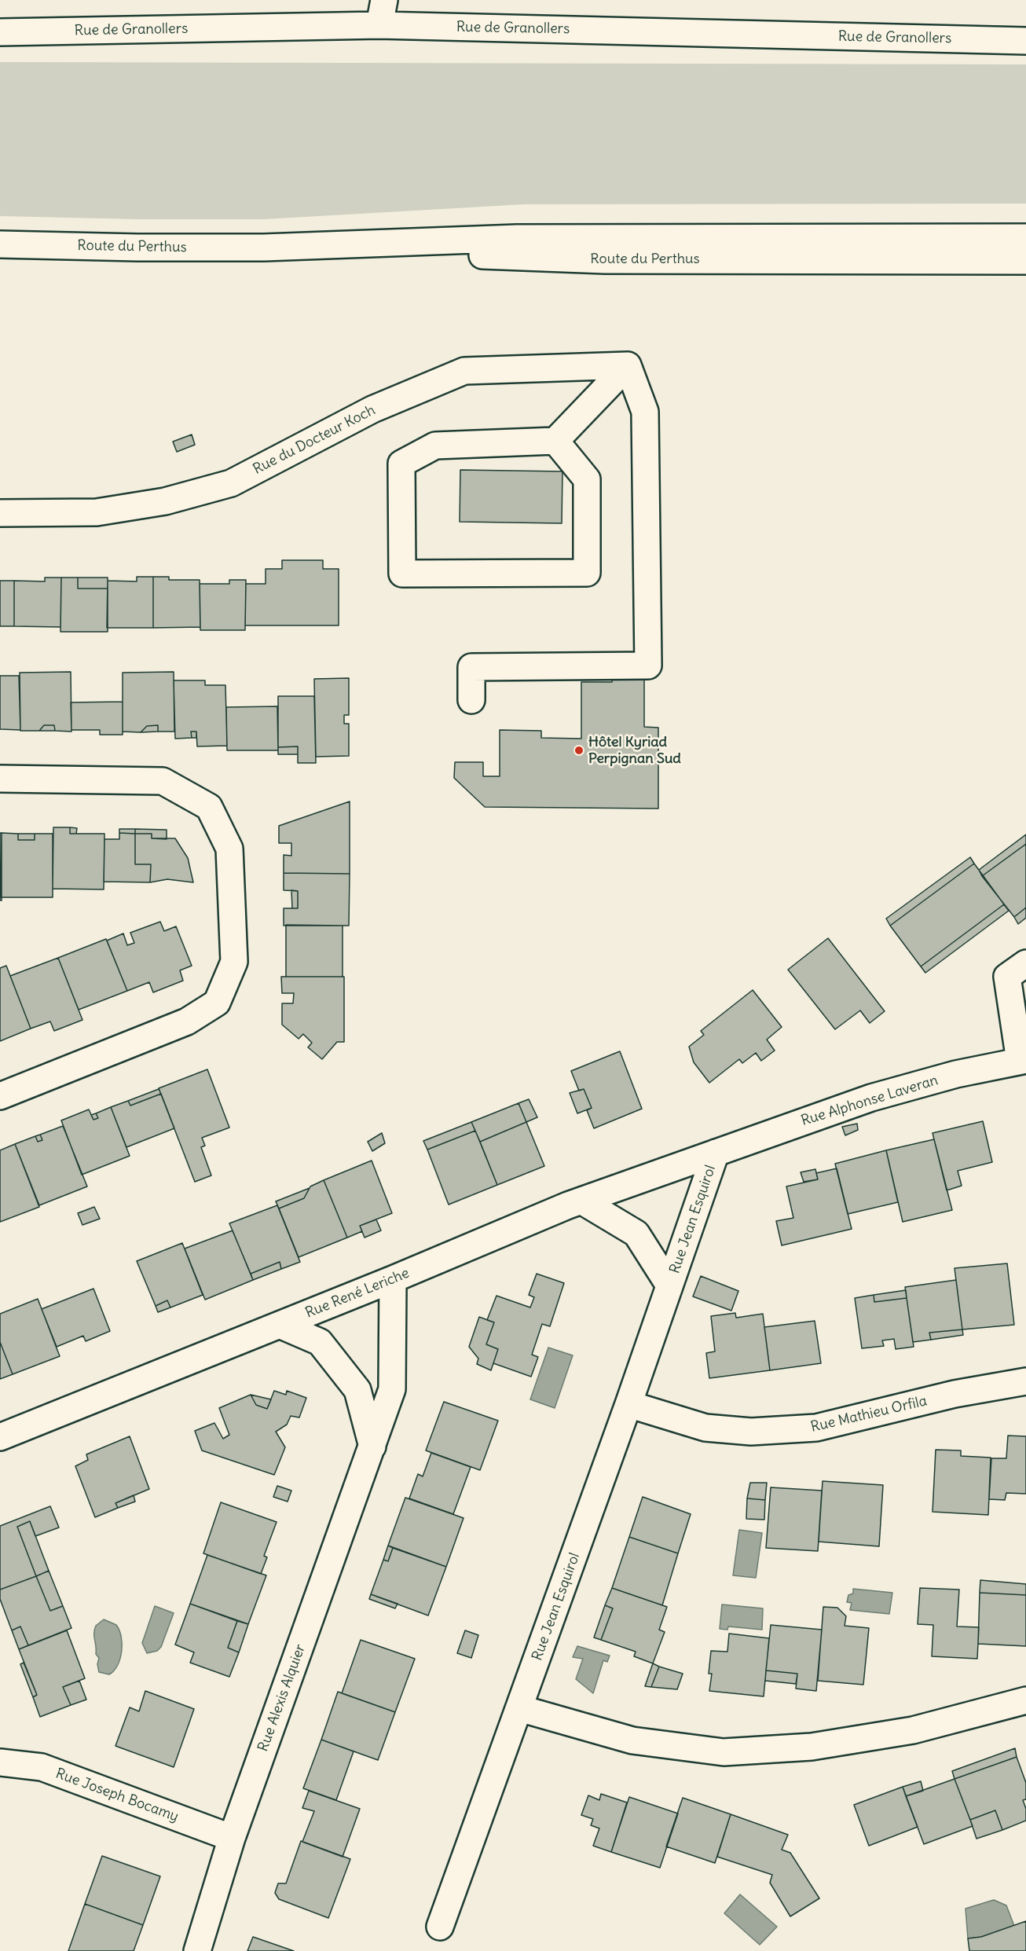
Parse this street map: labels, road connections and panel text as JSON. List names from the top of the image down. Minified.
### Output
{"streets":{"street":["Rue de Granollers","Route du Perthus","Rue du Docteur Koch","Rue Alphonse Laveran","Rue Jean Esquirol","Rue René Leriche","Rue Mathieu Orfila","Rue Alexis Alquier","Rue Joseph Bocamy"]},"crossings":[["Rue Alphonse Laveran","Rue Jean Esquirol"],["Rue Alphonse Laveran","Rue René Leriche"],["Rue Jean Esquirol","Rue René Leriche"],["Rue Jean Esquirol","Rue Mathieu Orfila"],["Rue René Leriche","Rue Alexis Alquier"],["Rue Alexis Alquier","Rue Joseph Bocamy"]],"places":["Hôtel Kyriad Perpignan Sud"]}
